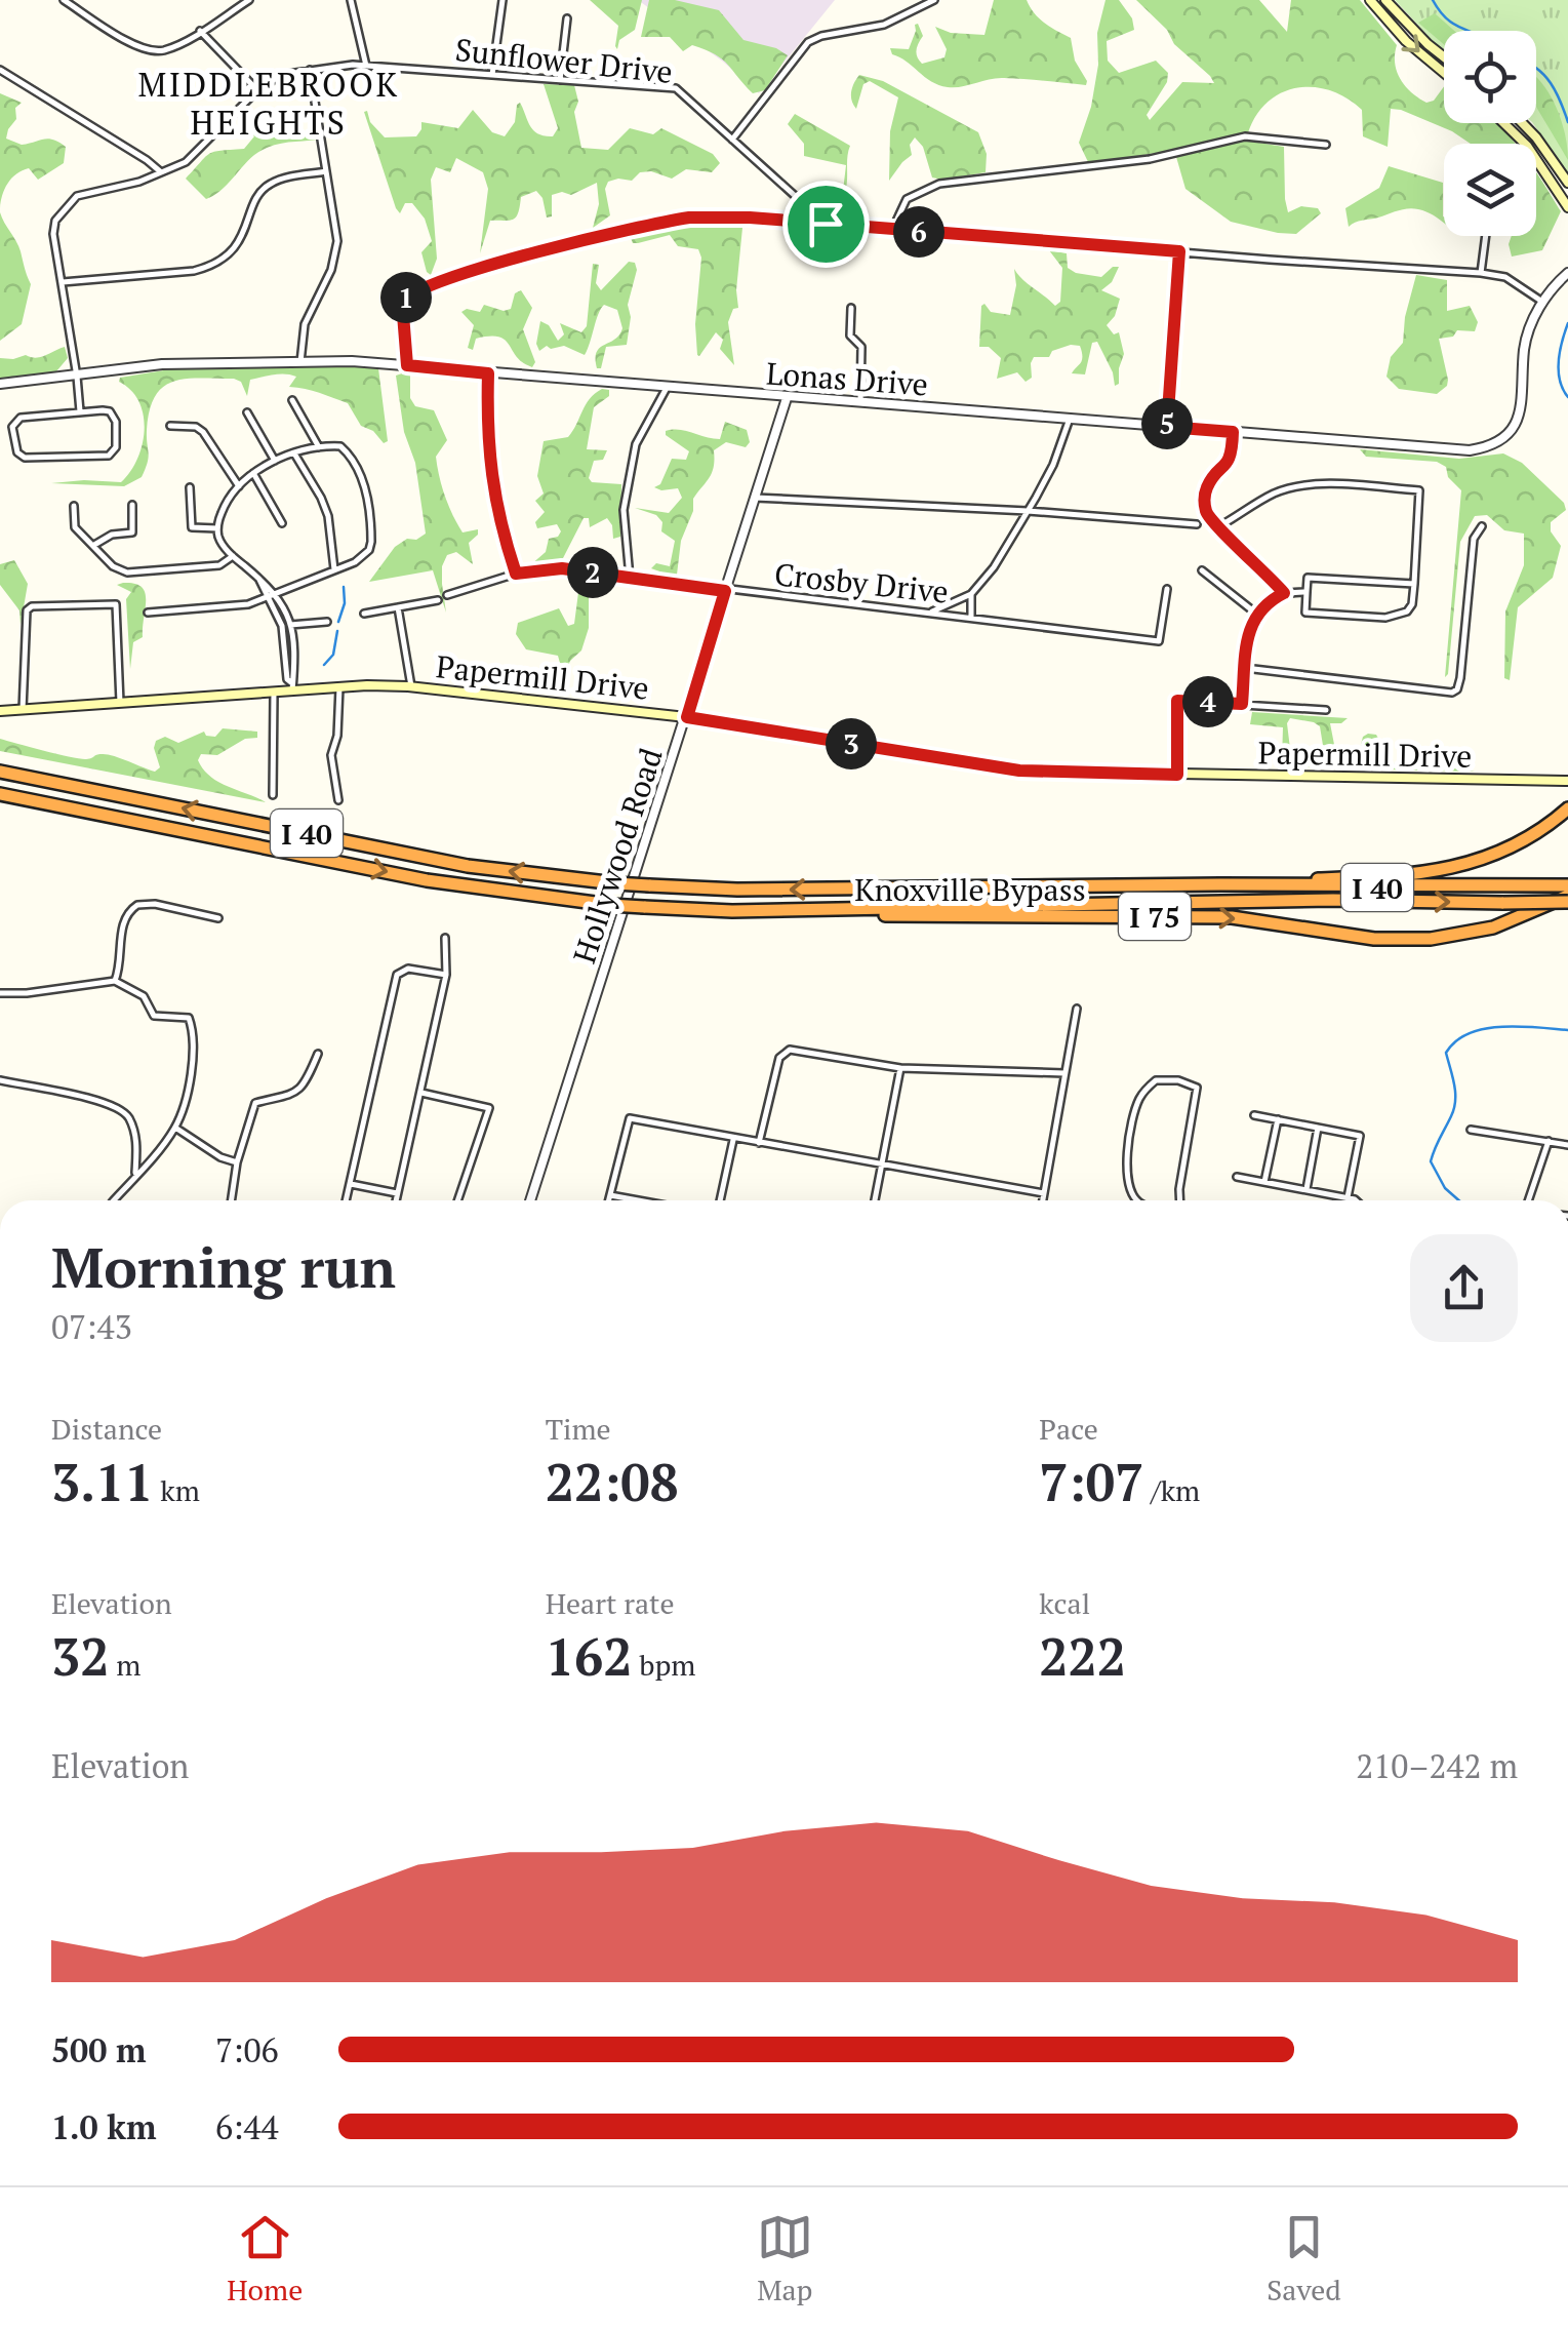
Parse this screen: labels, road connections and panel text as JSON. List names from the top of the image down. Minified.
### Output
{"streets":{"highway":["I 40","Knoxville Bypass","I 75"],"main road":["Papermill Drive"],"street":["Sunflower Drive","Lonas Drive","Crosby Drive","Hollywood Road"]},"crossings":[["Lonas Drive","Hollywood Road"],["Crosby Drive","Hollywood Road"],["Papermill Drive","Hollywood Road"],["I 40","Knoxville Bypass"],["I 40","I 75"]],"districts":["MIDDLEBROOK HEIGHTS"],"page":{"pins":["6","1","5","2","4","3"],"heading":["Morning run","07:43"],"stats":[["Distance","3.11 km"],["Time","22:08"],["Pace","7:07 /km"],["Elevation","32 m"],["Heart rate","162 bpm"],["kcal","222"]],"chart":["Elevation","210–242 m"],"list":[{"name":"500 m","note":"7:06"},{"name":"1.0 km","note":"6:44"}],"tabs":["Home","Map","Saved"]}}
